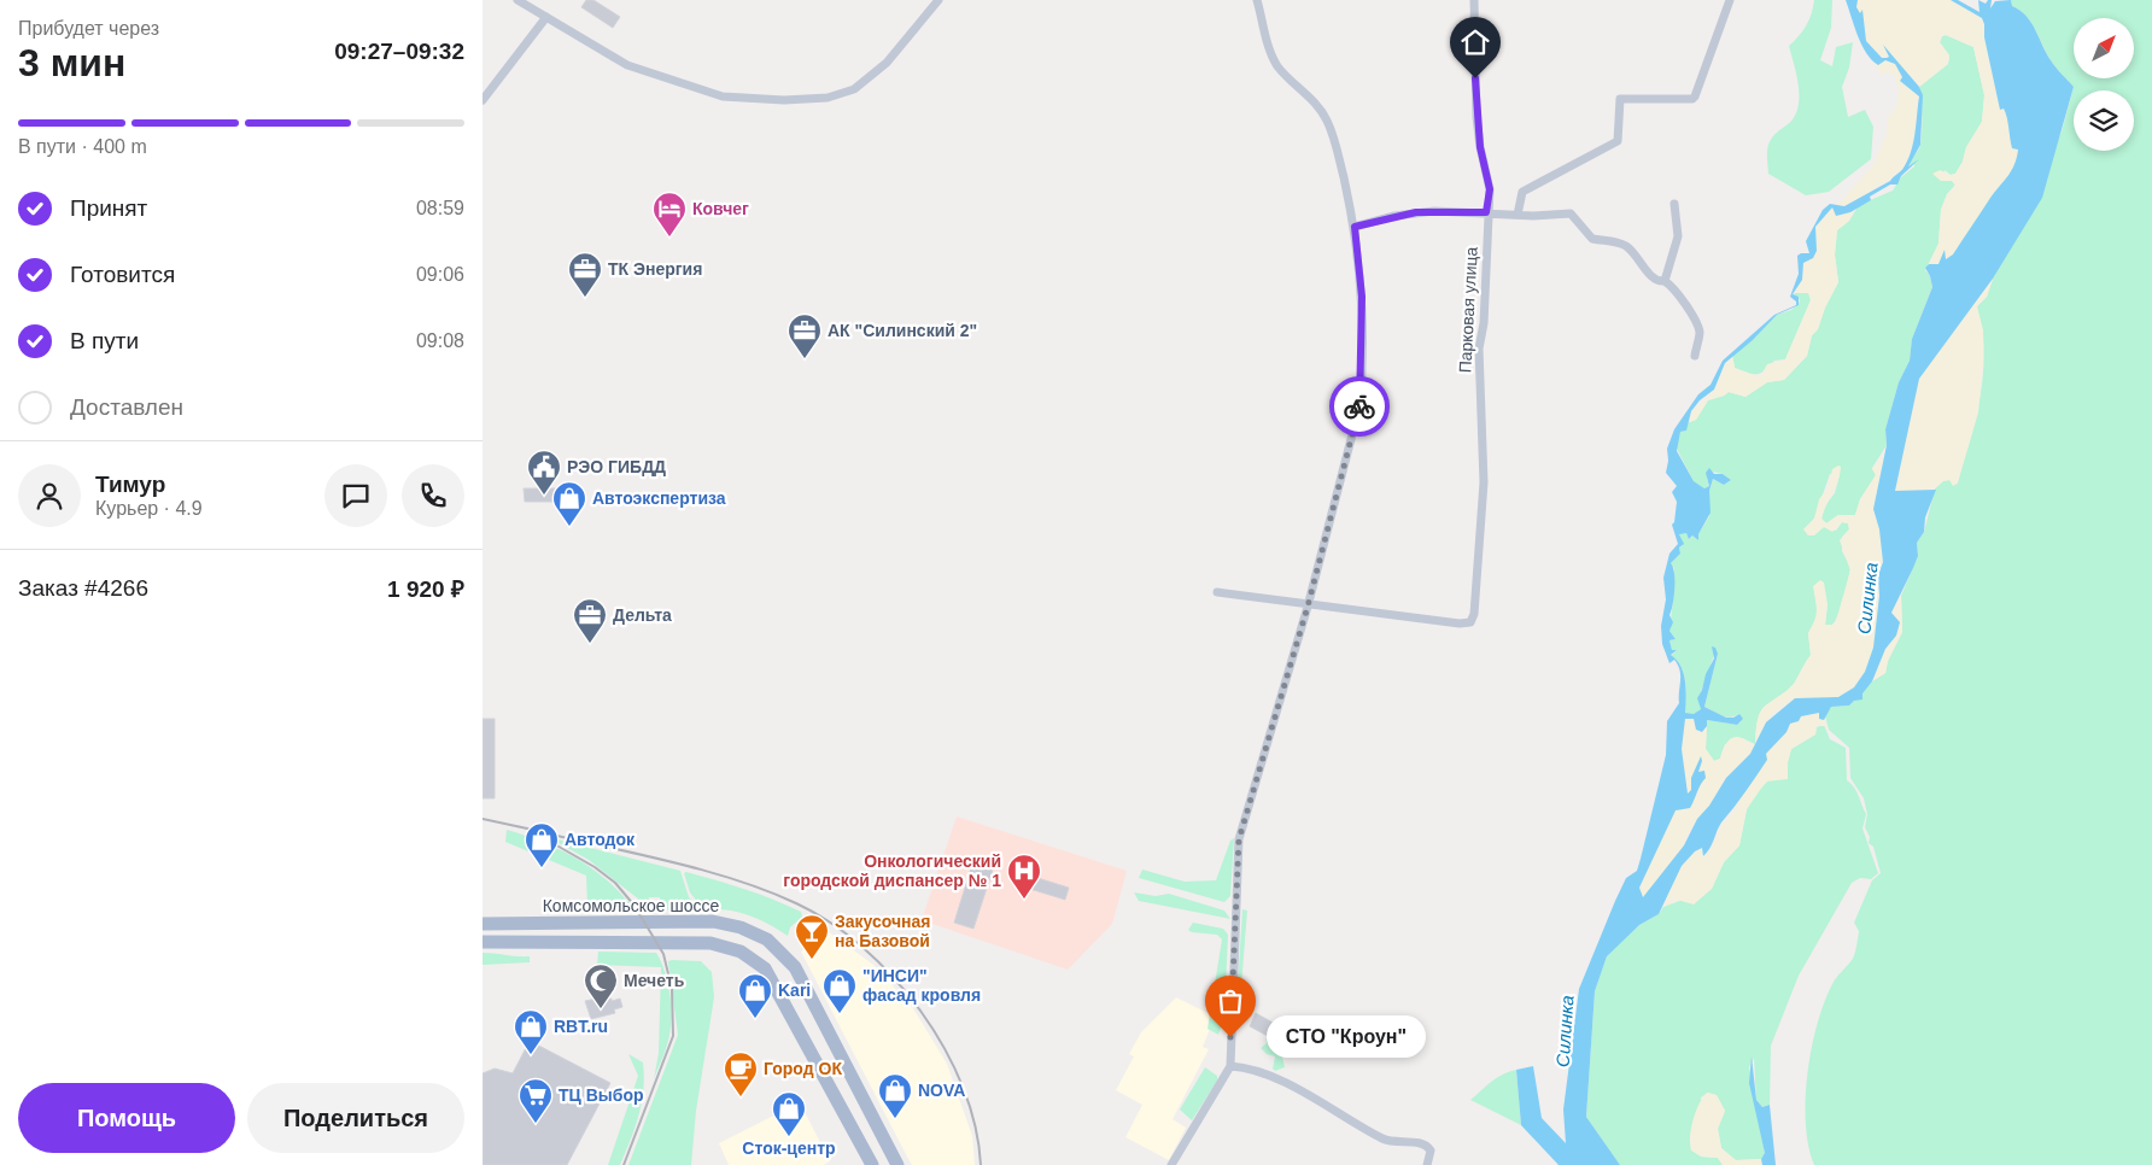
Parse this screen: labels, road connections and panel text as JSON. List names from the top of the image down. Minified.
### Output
{"streets":{"main road":["Комсомольское шоссе"],"street":["Парковая улица"]},"water":["Силинка"],"places":{"hotel":["Ковчег"],"office":["ТК Энергия","АК \"Силинский 2\"","Дельта"],"public building":["РЭО ГИБДД"],"shop":["Автоэкспертиза","Автодок","\"ИНСИ\" фасад кровля","Kari","RBT.ru","NOVA","Cток-центр"],"hospital":["Онкологический городской диспансер № 1"],"bar":["Закусочная на Базовой"],"mosque":["Мечеть"],"other":["СТО \"Кроун\""],"cafe":["Город ОК"],"supermarket":["ТЦ Выбор"]},"north":"top right","page":{"heading":["3 мин","Прибудет через","09:27–09:32"],"panel":["Тимур","Курьер · 4.9","Заказ #4266","1 920 ₽"],"bar":"В пути · 400 m","list":[["Принят","08:59"],["Готовится","09:06"],["В пути","09:08"],"Доставлен"],"bubble":"СТО \"Кроун\"","buttons":["Помощь","Поделиться"]}}
